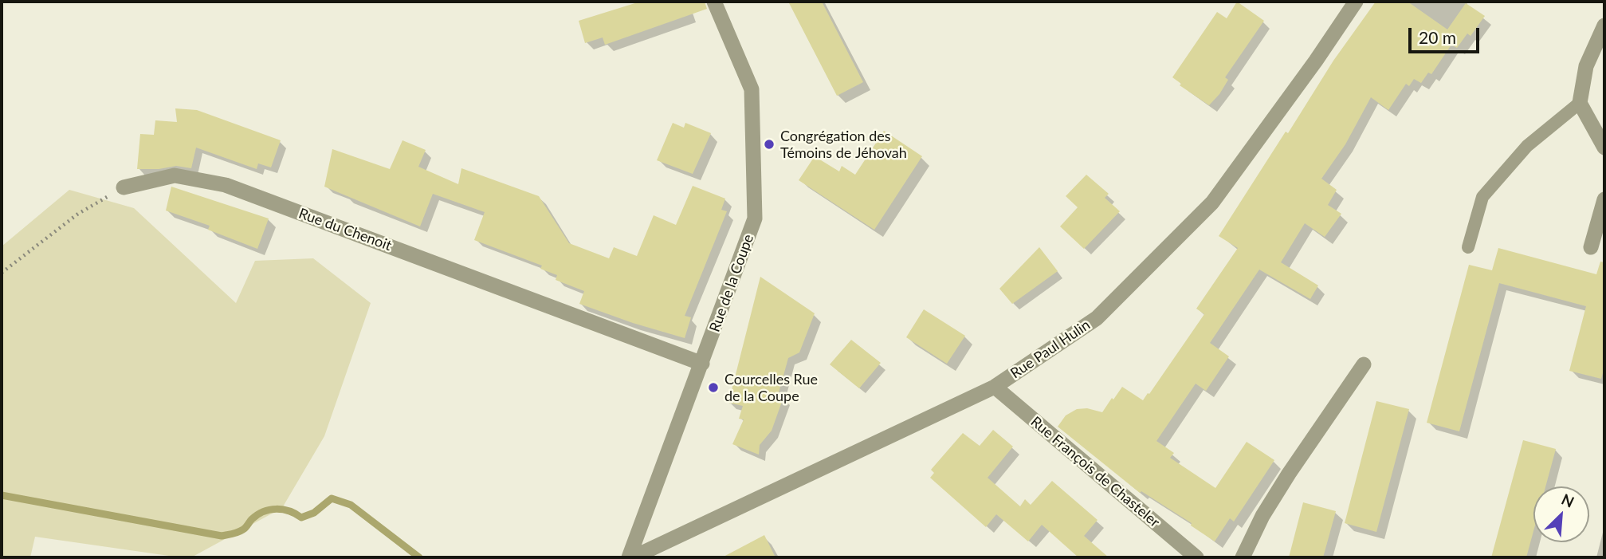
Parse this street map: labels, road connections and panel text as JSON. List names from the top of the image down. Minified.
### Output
{"streets":{"street":["Rue du Chenoit","Rue de la Coupe","Rue Paul Hulin","Rue François de Chasteler"]},"crossings":[["Rue du Chenoit","Rue de la Coupe"],["Rue de la Coupe","Rue Paul Hulin"],["Rue Paul Hulin","Rue François de Chasteler"]],"places":["Congrégation des Témoins de Jéhovah","Courcelles Rue de la Coupe"],"scale_bar":"20 m","north":"top right"}
